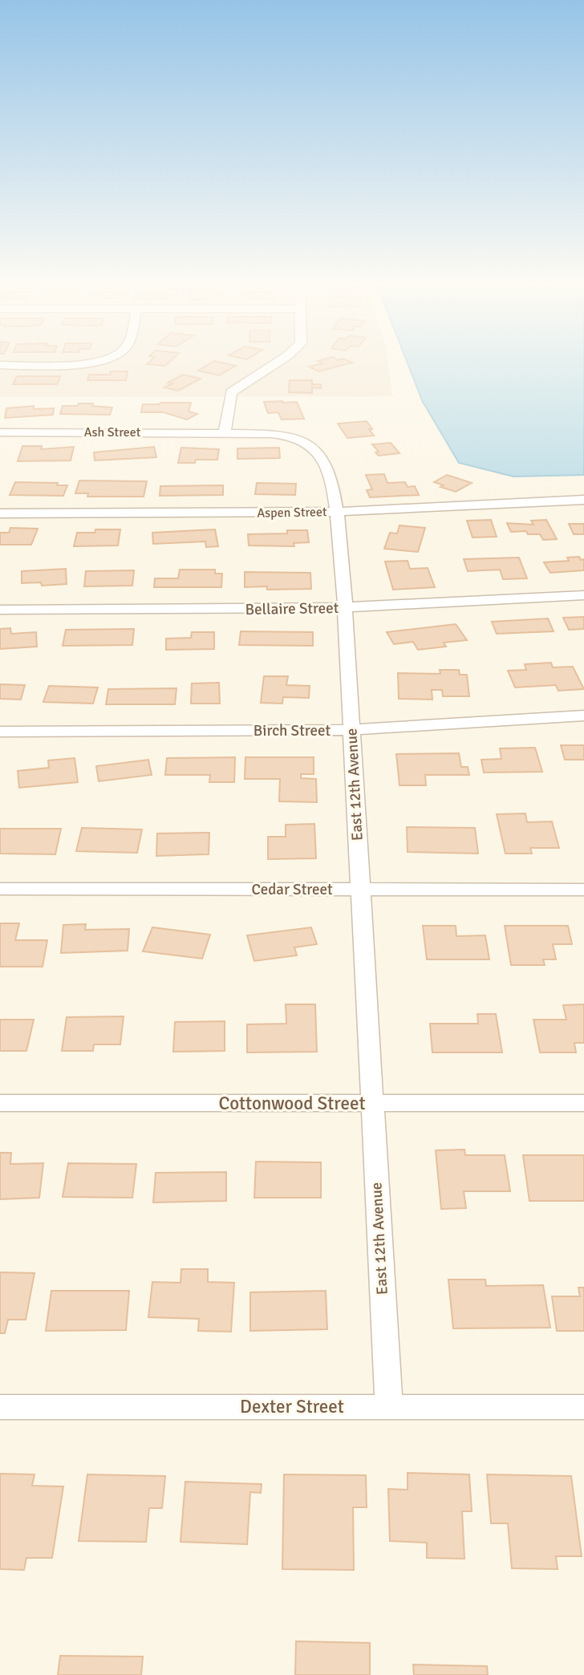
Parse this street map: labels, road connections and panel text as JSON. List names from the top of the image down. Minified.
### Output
{"streets":{"street":["Ash Street","Aspen Street","Bellaire Street","Birch Street","East 12th Avenue","Cedar Street","Cottonwood Street","Dexter Street"]},"crossings":[["Ash Street","East 12th Avenue"],["Aspen Street","East 12th Avenue"],["Bellaire Street","East 12th Avenue"],["Birch Street","East 12th Avenue"],["East 12th Avenue","Cedar Street"],["East 12th Avenue","Cottonwood Street"],["East 12th Avenue","Dexter Street"]]}
